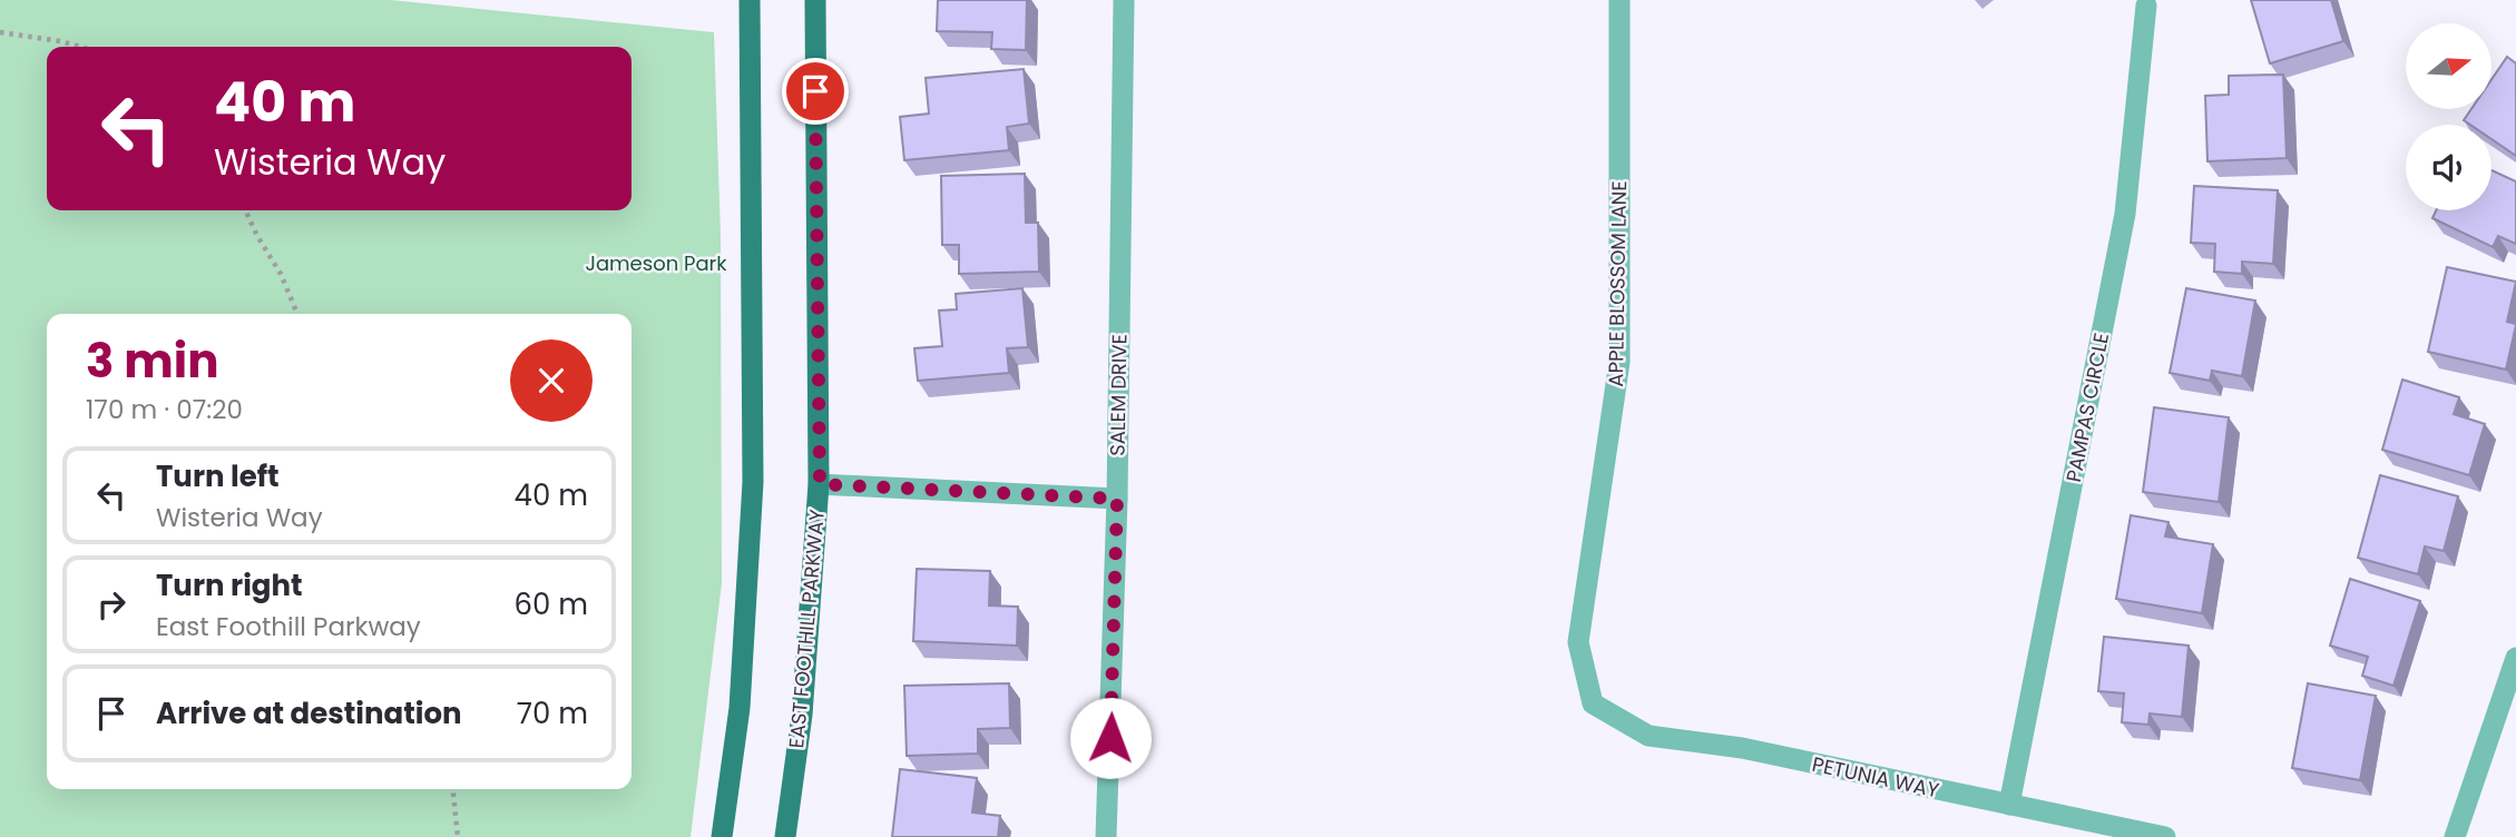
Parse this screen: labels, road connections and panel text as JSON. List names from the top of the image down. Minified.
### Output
{"streets":{"main road":["EAST FOOTHILL PARKWAY"],"street":["APPLE BLOSSOM LANE","SALEM DRIVE","PAMPAS CIRCLE","PETUNIA WAY"]},"crossings":[["APPLE BLOSSOM LANE","PETUNIA WAY"],["PAMPAS CIRCLE","PETUNIA WAY"]],"parks":["Jameson Park"],"north":"right","page":{"turn":["40 m","Wisteria Way"],"heading":["3 min","170 m · 07:20"],"list":[{"name":"Turn left","note":"Wisteria Way","value":"40 m"},{"name":"Turn right","note":"East Foothill Parkway","value":"60 m"},{"name":"Arrive at destination","value":"70 m"}]}}
